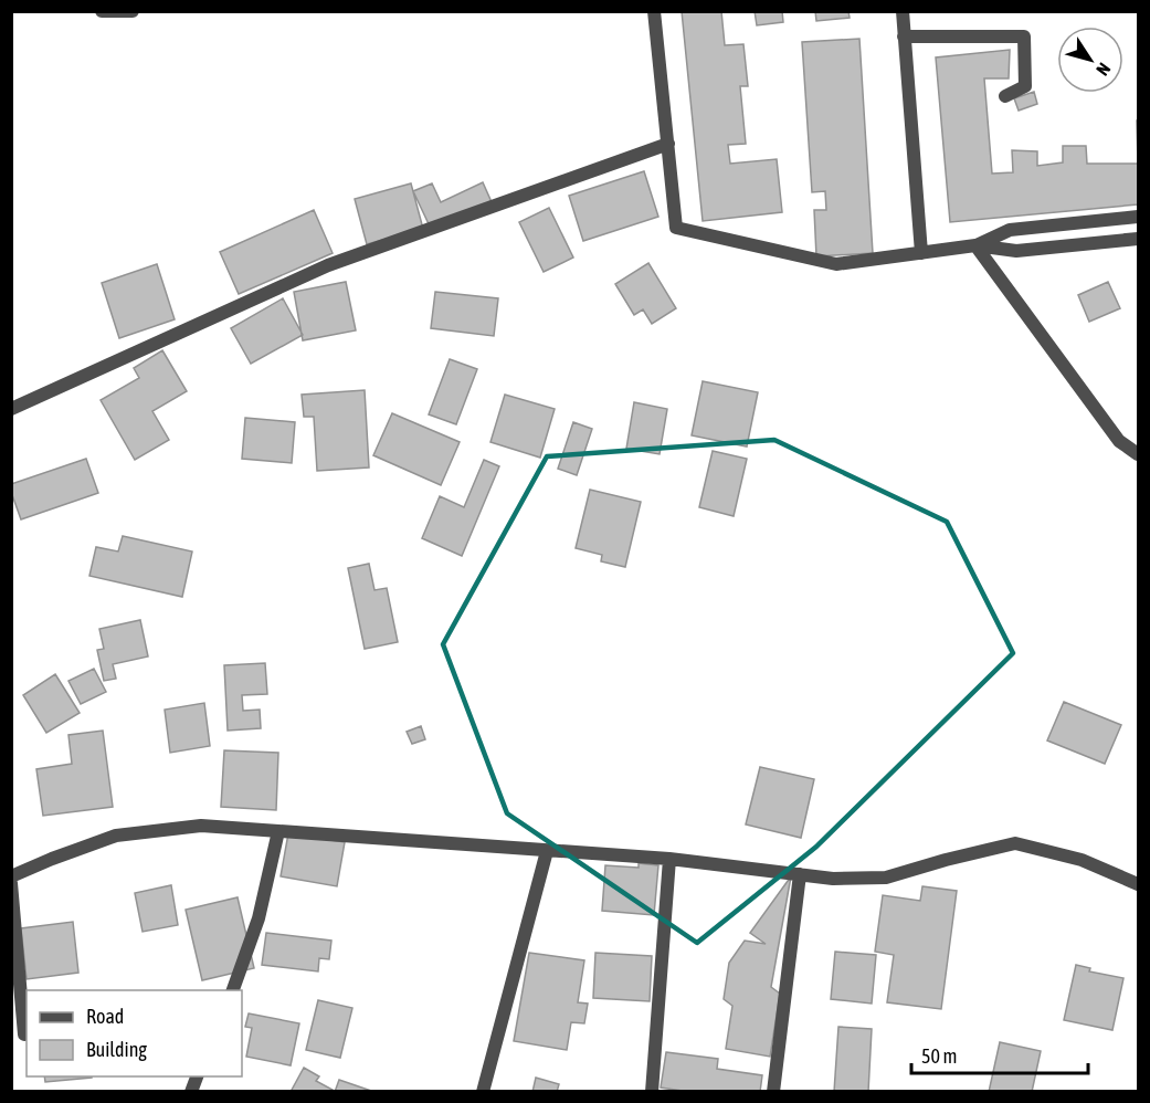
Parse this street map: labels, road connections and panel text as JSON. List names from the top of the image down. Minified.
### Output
{"legend":["Road","Building"],"scale_bar":"50 m","north":"bottom right"}
